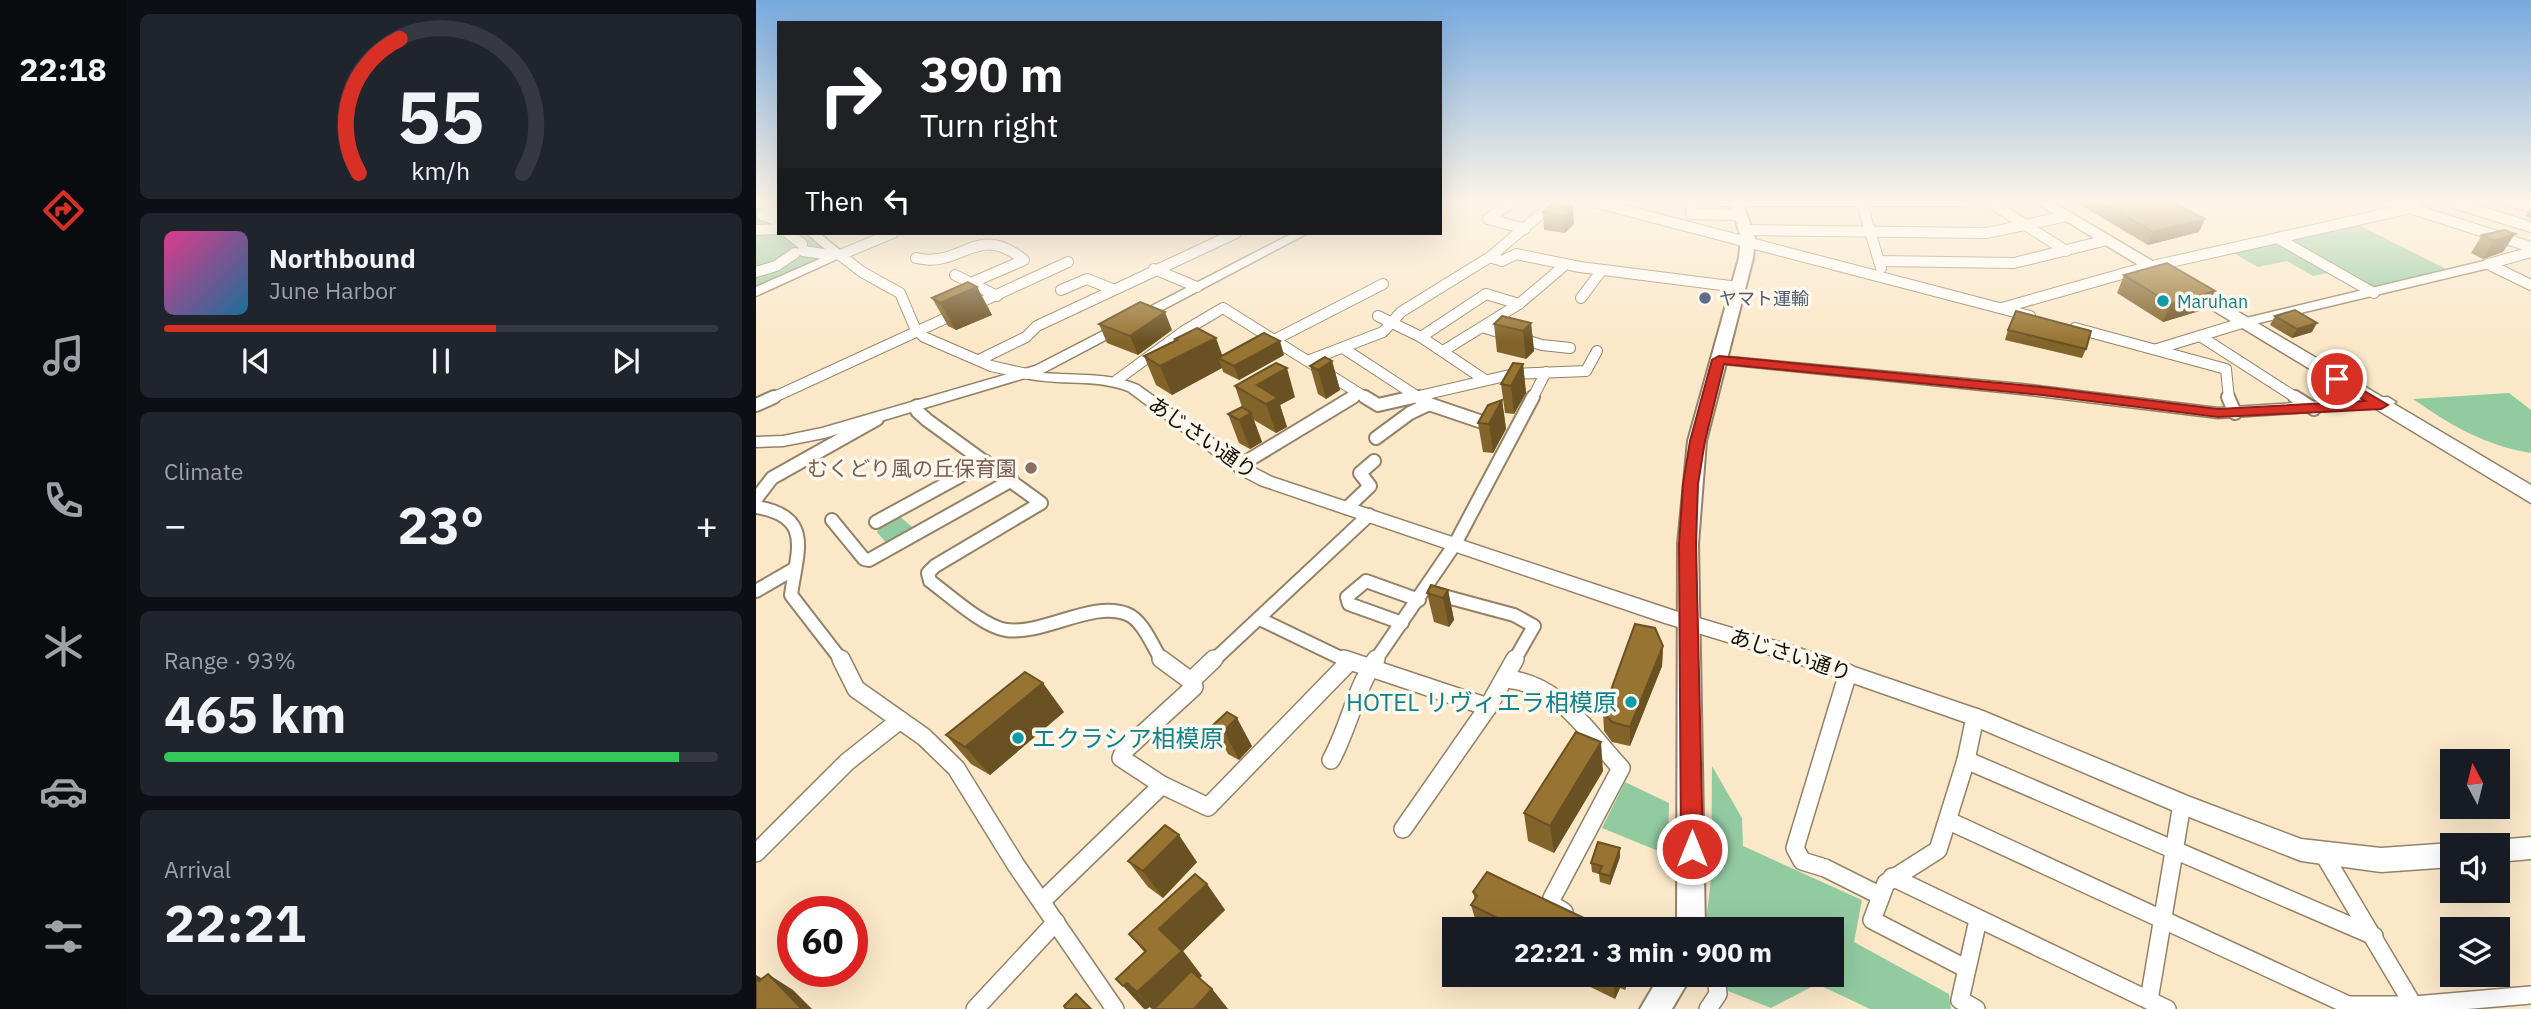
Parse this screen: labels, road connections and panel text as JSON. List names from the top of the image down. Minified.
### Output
{"streets":{"street":["あじさい通り"]},"places":["ヤマト運輸","Maruhan","むくどり風の丘保育園","HOTEL リヴィエラ相模原","エクラシア相模原"],"north":"top","page":{"tabs":"22:18","turn":["390 m","Turn right"],"then":"Then","song":["Northbound","June Harbor"],"tile":["Climate",["Range · 93%","465 km"],["Arrival","22:21"]],"heat":["−","23°","+"],"limit":"60","trip":"22:21 · 3 min · 900 m","gauge":["55","km/h"]}}
